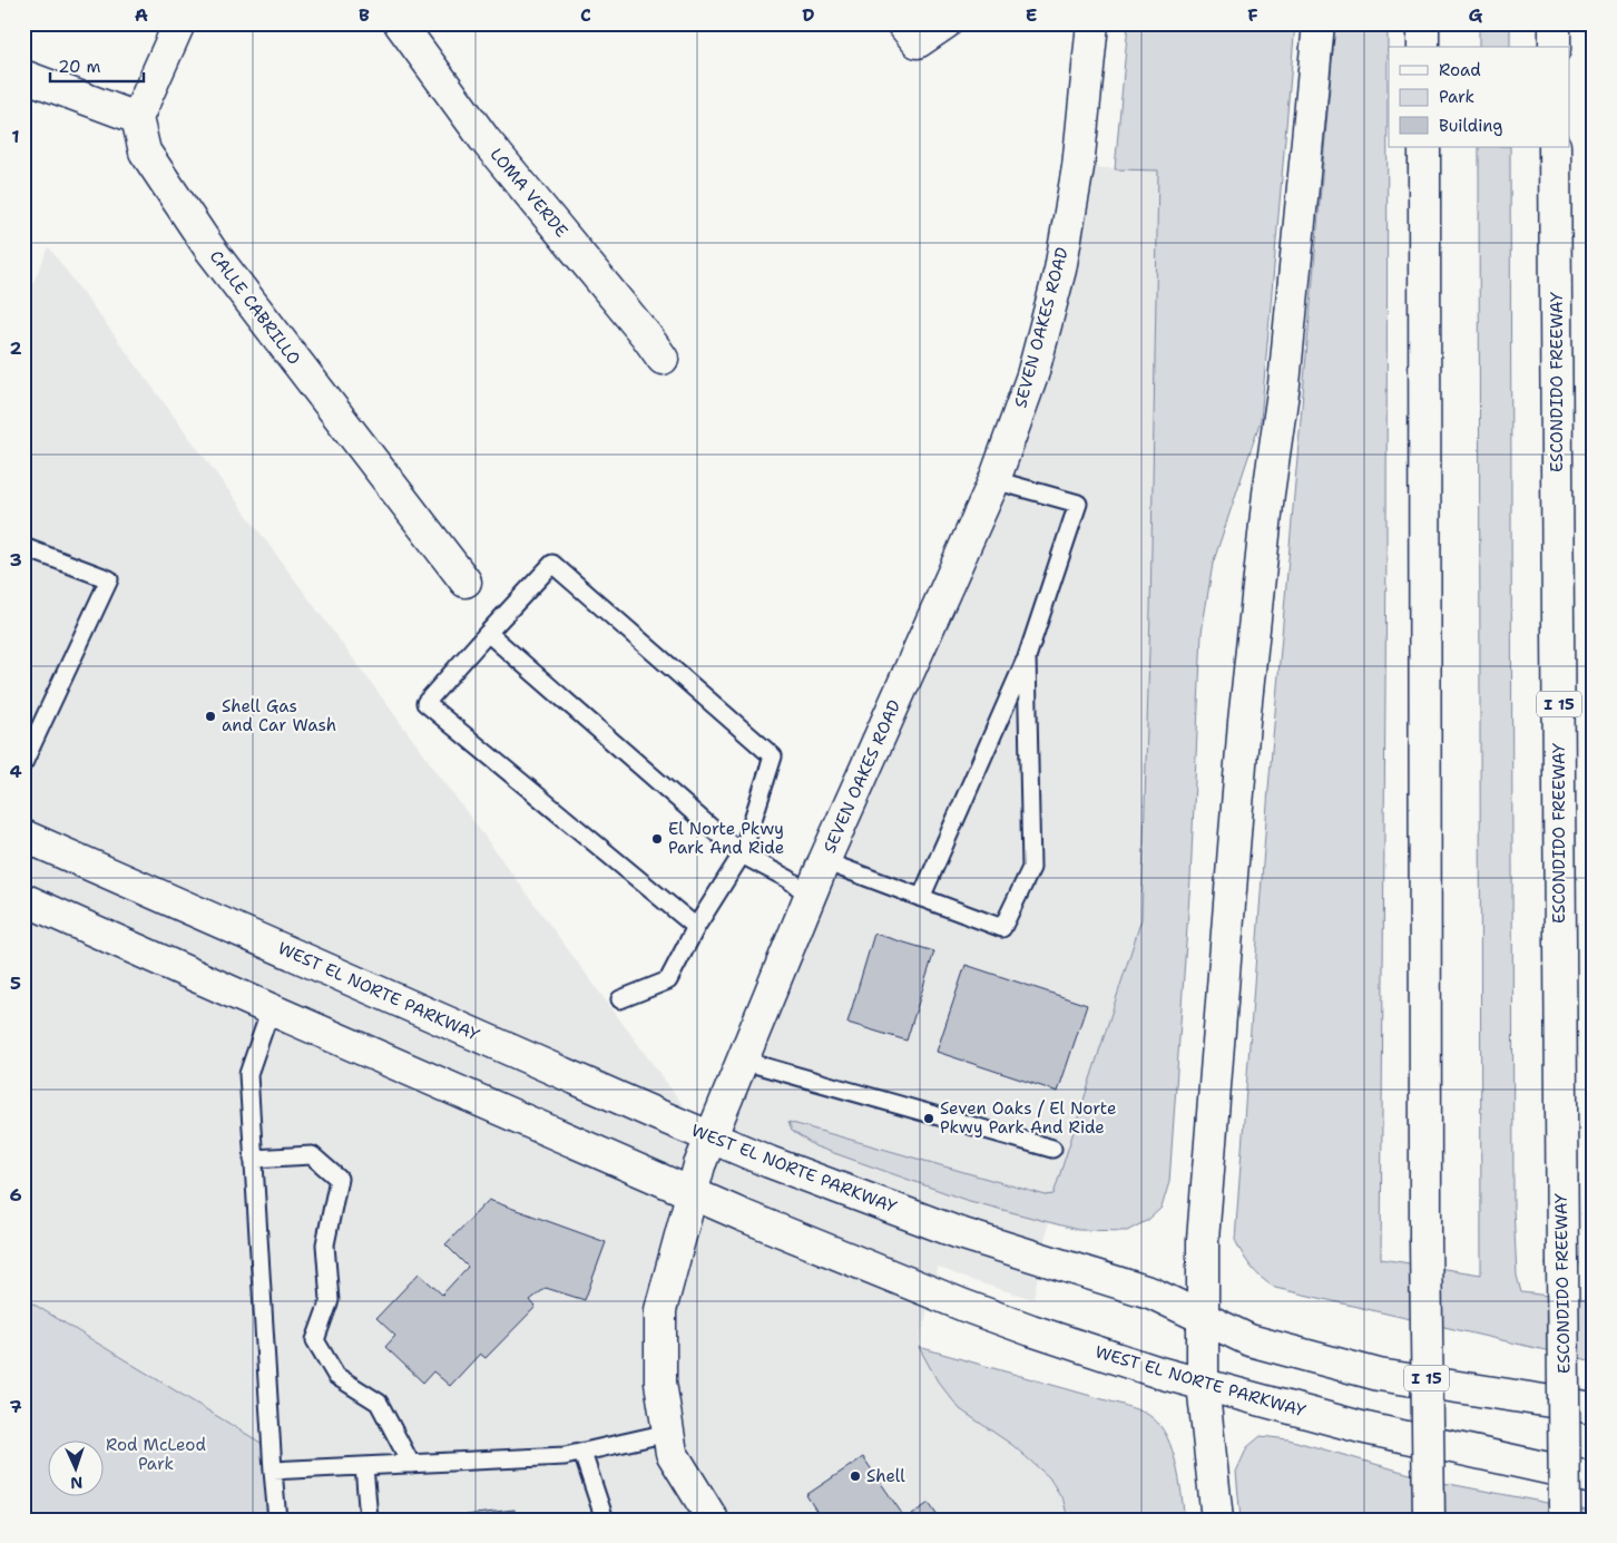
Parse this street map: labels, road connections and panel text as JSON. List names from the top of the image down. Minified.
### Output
{"streets":{"main road":["LOMA VERDE","CALLE CABRILLO","SEVEN OAKES ROAD","ESCONDIDO FREEWAY","I 15","WEST EL NORTE PARKWAY"]},"crossings":[["SEVEN OAKES ROAD","WEST EL NORTE PARKWAY"]],"parks":["Rod McLeod Park"],"places":["Shell Gas and Car Wash","El Norte Pkwy Park And Ride","Seven Oaks / El Norte Pkwy Park And Ride","Shell"],"legend":["Road","Park","Building"],"scale_bar":"20 m","north":"bottom","grid":{"columns":["A","B","C","D","E","F","G"],"rows":["1","2","3","4","5","6","7"]}}
